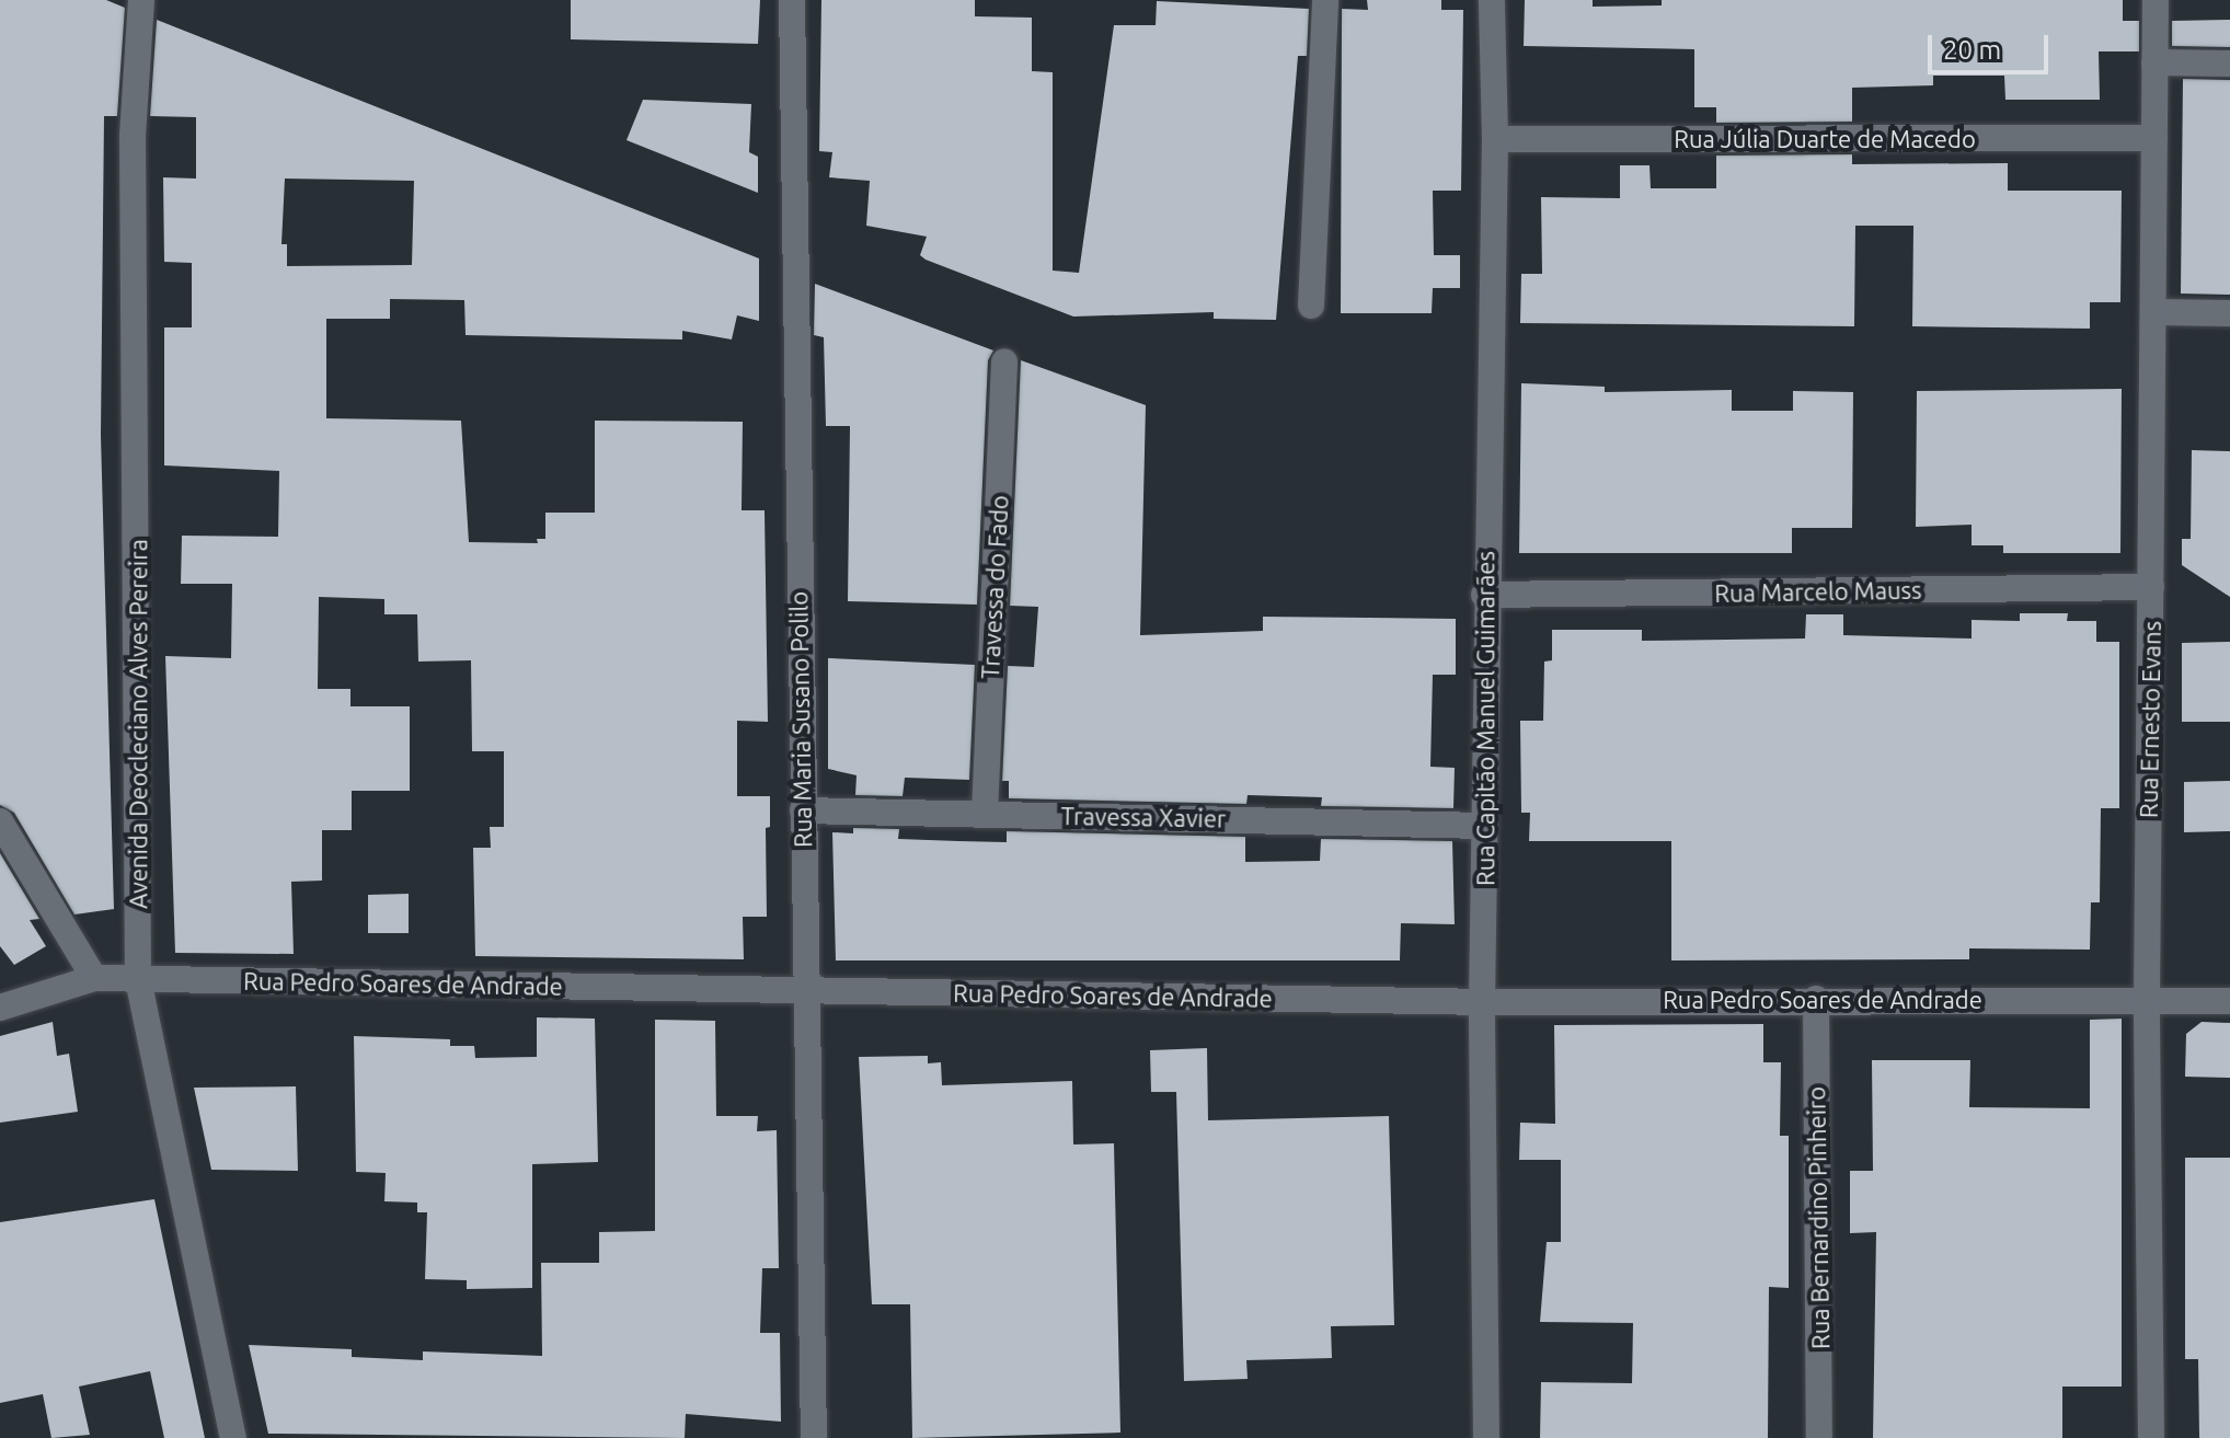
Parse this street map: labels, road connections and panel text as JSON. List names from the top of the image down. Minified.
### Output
{"streets":{"street":["Rua Júlia Duarte de Macedo","Travessa do Fado","Rua Marcelo Mauss","Rua Capitão Manuel Guimarães","Rua Maria Susano Polilo","Rua Ernesto Evans","Avenida Deocleciano Alves Pereira","Travessa Xavier","Rua Pedro Soares de Andrade","Rua Bernardino Pinheiro"]},"crossings":[["Rua Júlia Duarte de Macedo","Rua Capitão Manuel Guimarães"],["Rua Júlia Duarte de Macedo","Rua Ernesto Evans"],["Travessa do Fado","Travessa Xavier"],["Rua Marcelo Mauss","Rua Capitão Manuel Guimarães"],["Rua Marcelo Mauss","Rua Ernesto Evans"],["Rua Capitão Manuel Guimarães","Travessa Xavier"],["Rua Capitão Manuel Guimarães","Rua Pedro Soares de Andrade"],["Rua Maria Susano Polilo","Travessa Xavier"],["Rua Maria Susano Polilo","Rua Pedro Soares de Andrade"],["Rua Ernesto Evans","Rua Pedro Soares de Andrade"],["Avenida Deocleciano Alves Pereira","Rua Pedro Soares de Andrade"],["Rua Pedro Soares de Andrade","Rua Bernardino Pinheiro"]],"scale_bar":"20 m"}
